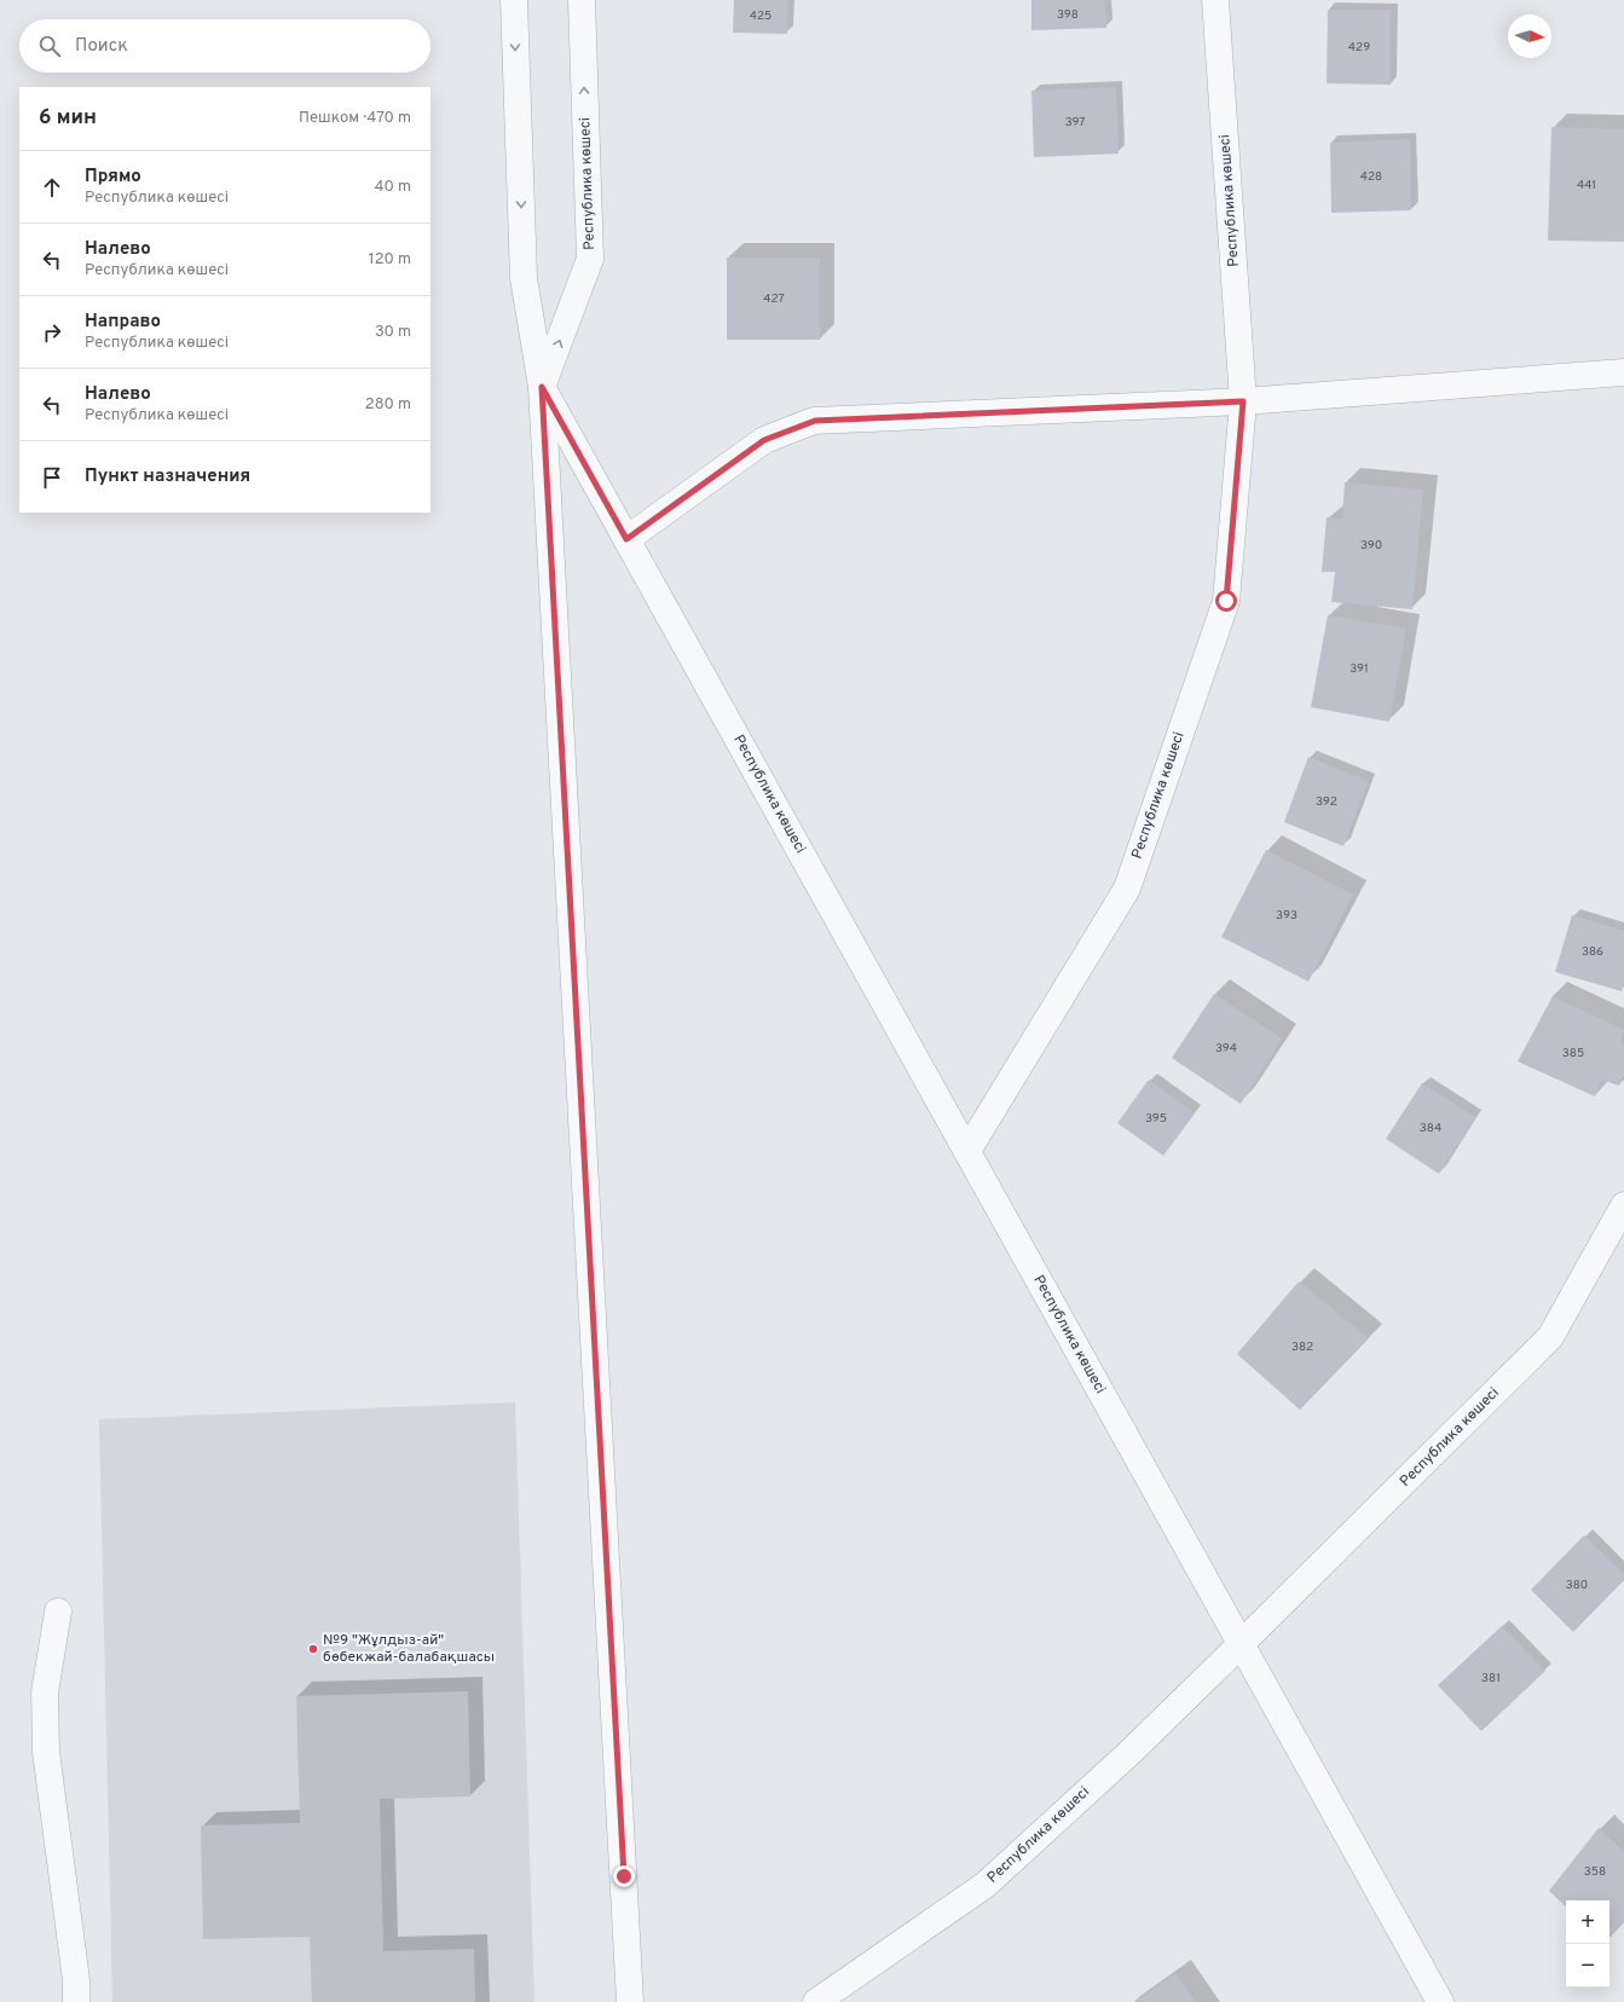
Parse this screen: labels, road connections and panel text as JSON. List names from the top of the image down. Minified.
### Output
{"streets":{"street":["Республика көшесі"]},"places":["№9 \"Жұлдыз-ай\" бөбекжай-балабақшасы"],"house_numbers":["398","425","429","397","428","441","427","390","391","392","393","386","394","385","395","384","382","380","381","358"],"north":"right","page":{"search":"Поиск","heading":["6 мин","Пешком · 470 m"],"list":[["Прямо","Республика көшесі","40 m"],["Налево","Республика көшесі","120 m"],["Направо","Республика көшесі","30 m"],["Налево","Республика көшесі","280 m"],"Пункт назначения"],"map_buttons":["+","−"]}}
